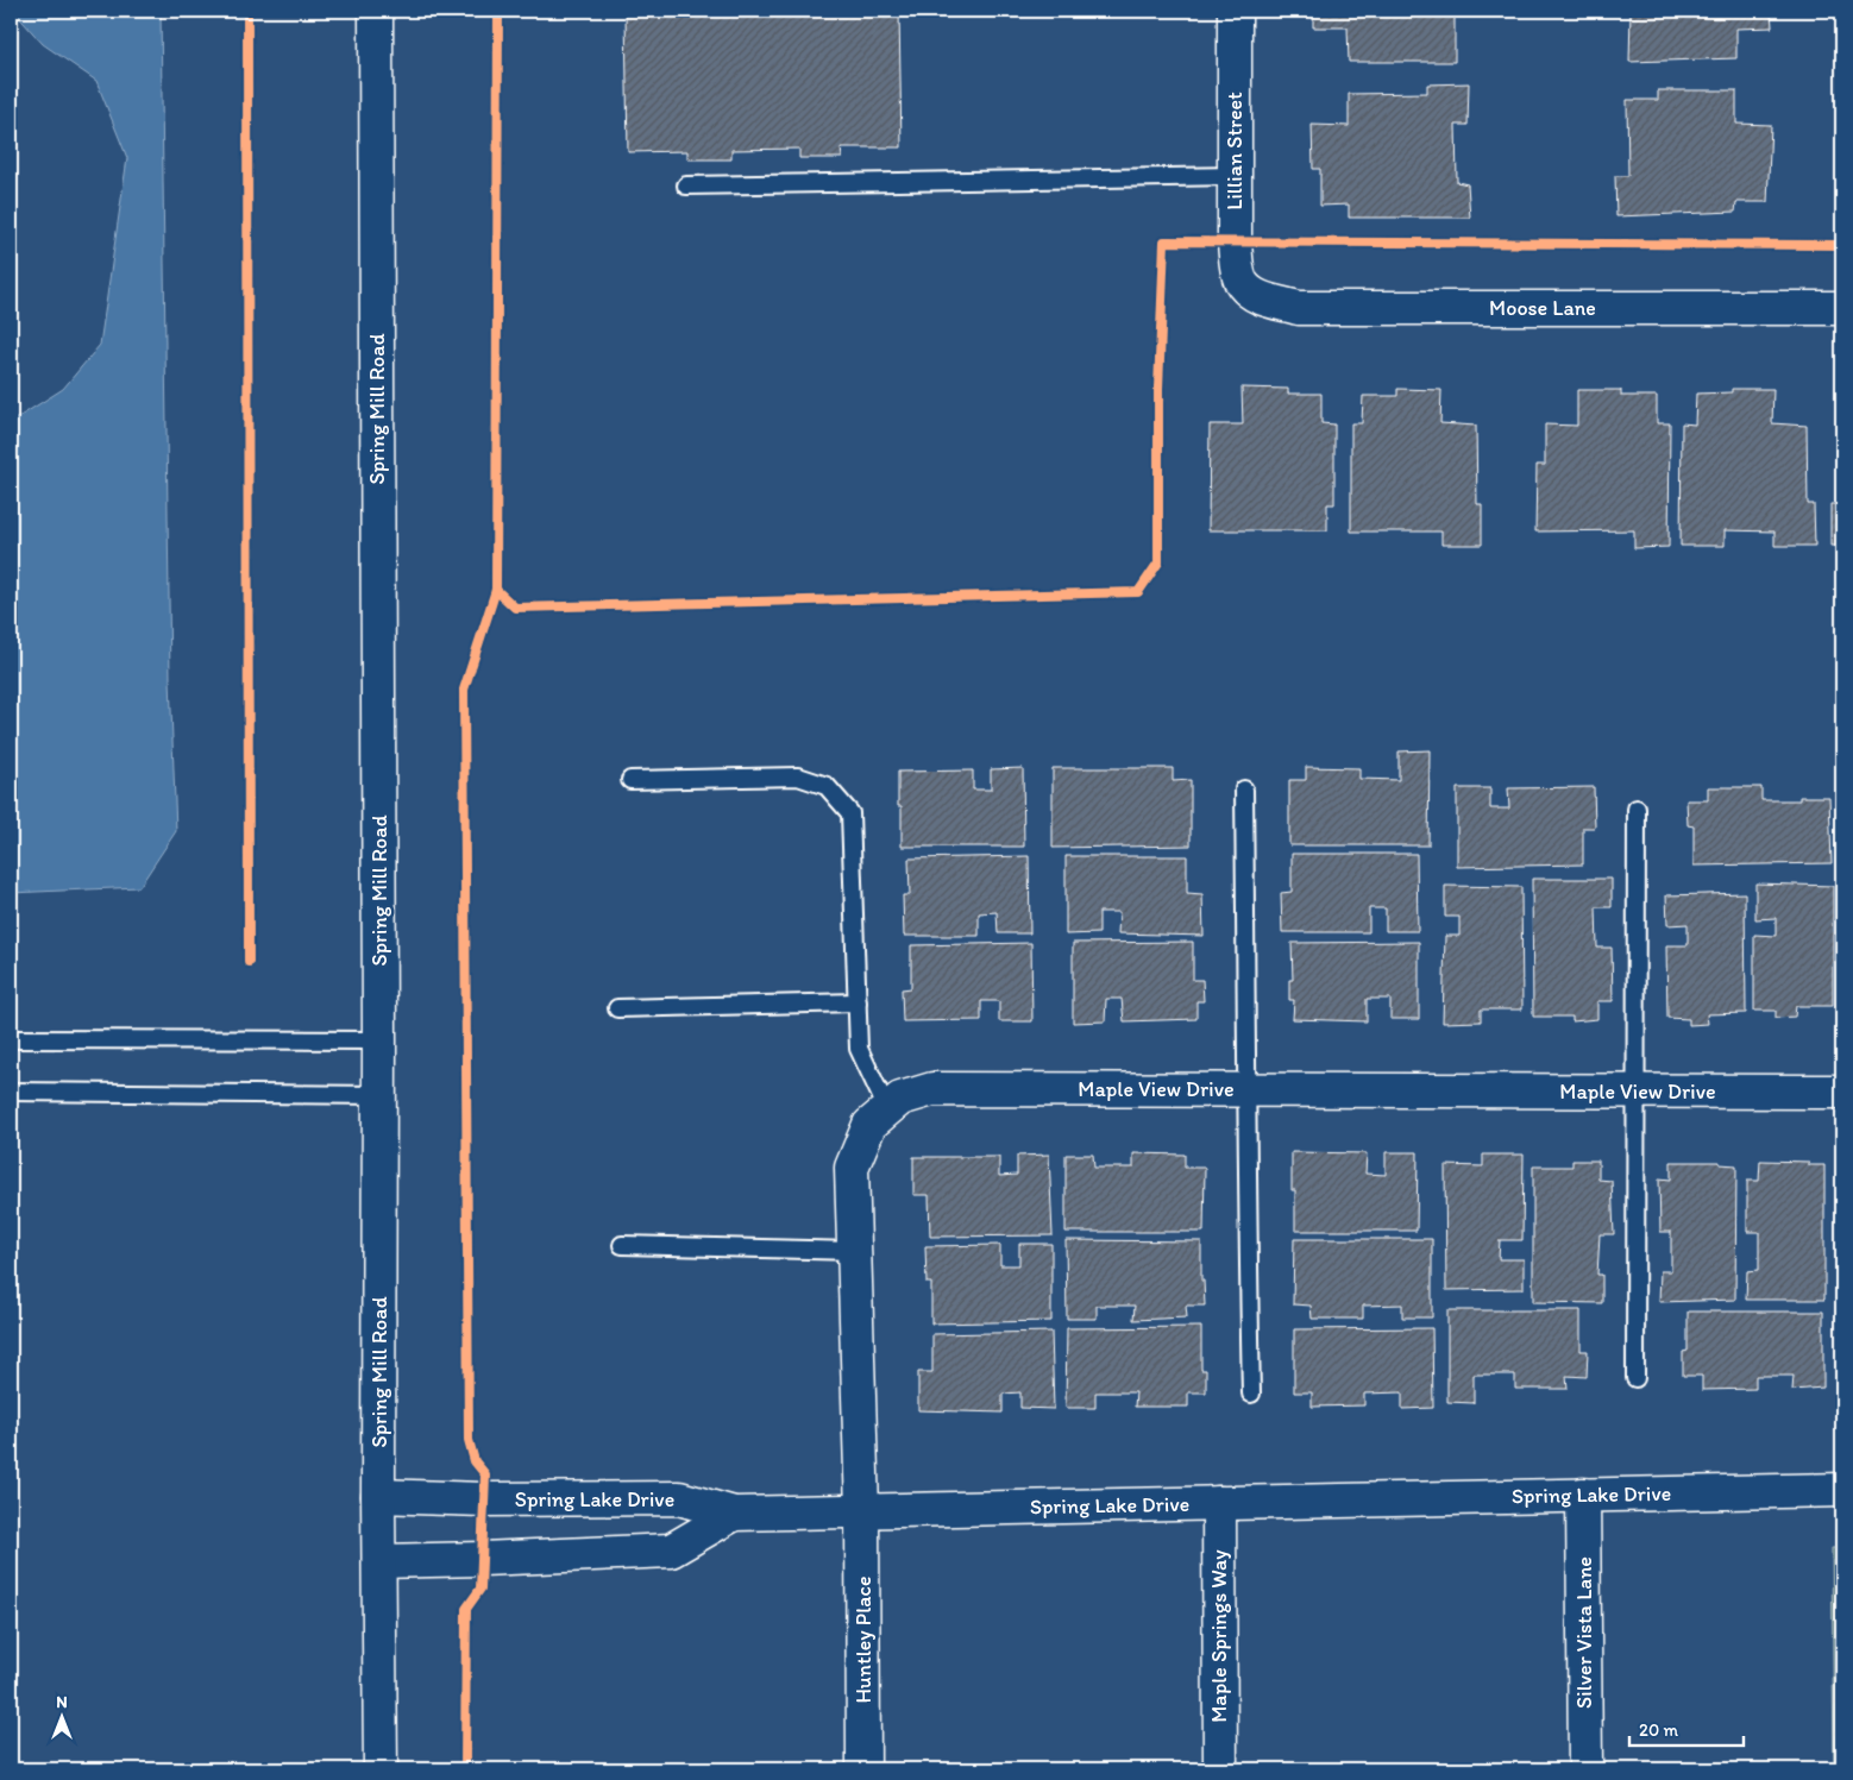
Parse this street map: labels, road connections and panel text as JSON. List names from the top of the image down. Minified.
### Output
{"streets":{"street":["Lillian Street","Moose Lane","Spring Mill Road","Maple View Drive","Spring Lake Drive","Silver Vista Lane","Maple Springs Way","Huntley Place"]},"crossings":[["Lillian Street","Moose Lane"],["Spring Mill Road","Spring Lake Drive"],["Maple View Drive","Spring Lake Drive"],["Maple View Drive","Huntley Place"],["Spring Lake Drive","Silver Vista Lane"],["Spring Lake Drive","Maple Springs Way"],["Spring Lake Drive","Huntley Place"]],"scale_bar":"20 m","north":"top"}
